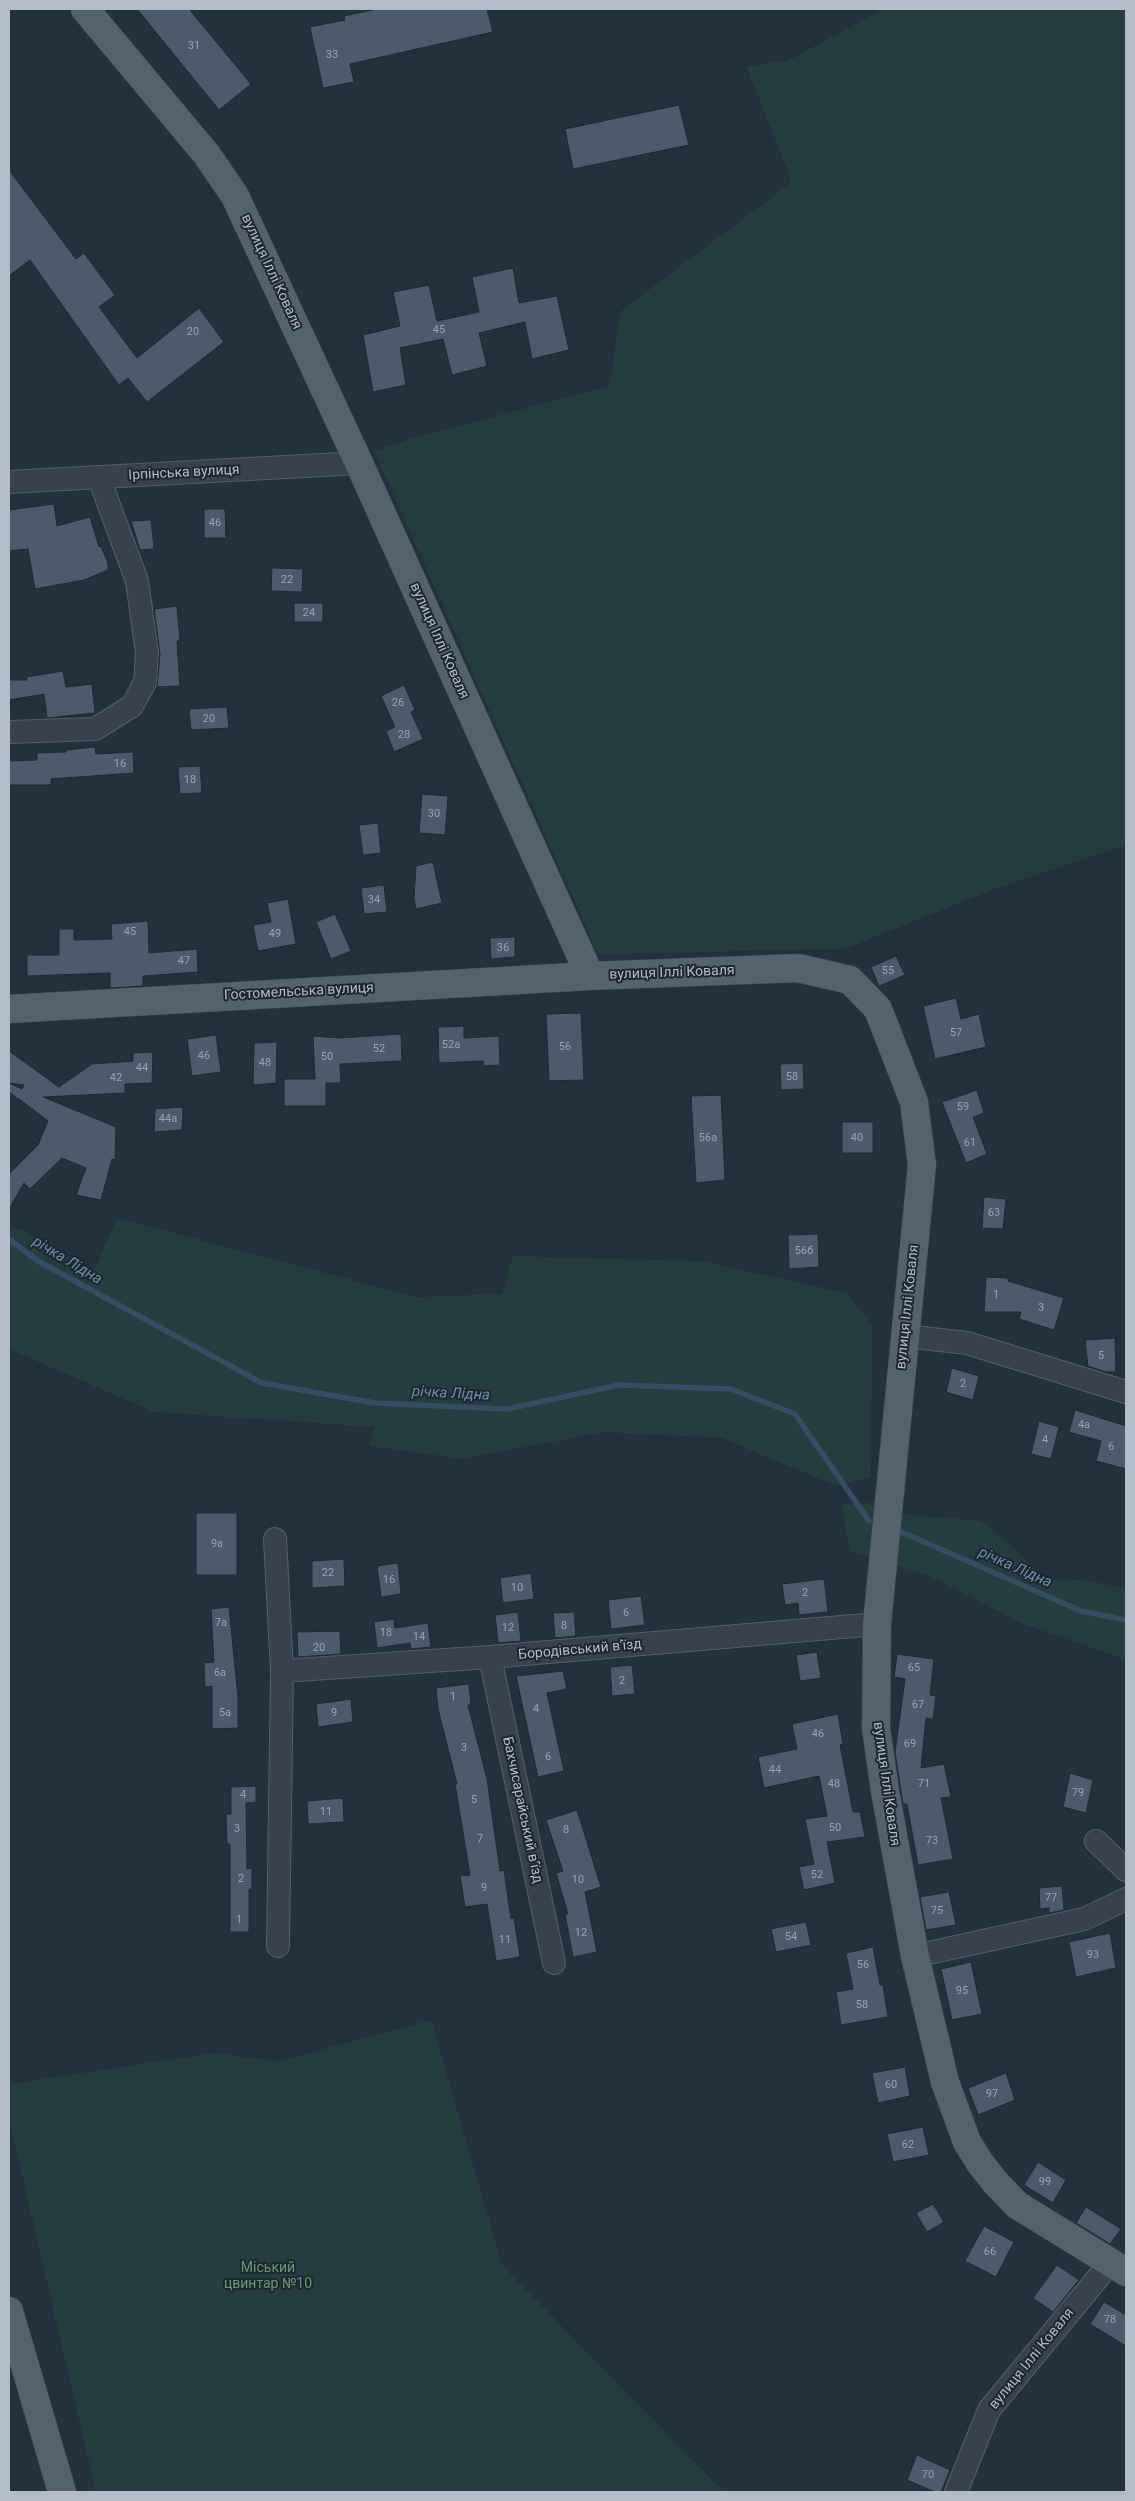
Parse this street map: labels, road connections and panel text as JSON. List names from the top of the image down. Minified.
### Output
{"streets":{"main road":["вулиця Іллі Коваля","Гостомельська вулиця"],"street":["Ірпінська вулиця","Бородівський в’їзд","Бахчисарайський в’їзд"]},"crossings":[["вулиця Іллі Коваля","Ірпінська вулиця"],["вулиця Іллі Коваля","Гостомельська вулиця"],["вулиця Іллі Коваля","Бородівський в’їзд"],["Бородівський в’їзд","Бахчисарайський в’їзд"]],"water":["річка Лідна"],"parks":["Міський цвинтар №10"],"house_numbers":["31","33","45","20","46","22","24","26","20","28","16","18","30","34","45","49","36","47","55","57","52а","56","52","46","50","48","44","58","42","59","44а","56а","40","61","63","56б","1","3","5","2","4а","4","6","9а","22","16","10","2","6","7а","8","12","18","14","20","65","6а","2","1","67","4","5а","9","46","69","3","6","44","48","71","79","4","5","11","50","3","8","7","73","52","2","10","9","77","75","1","12","54","11","93","56","95","58","60","97","62","99","66","78","70"]}
